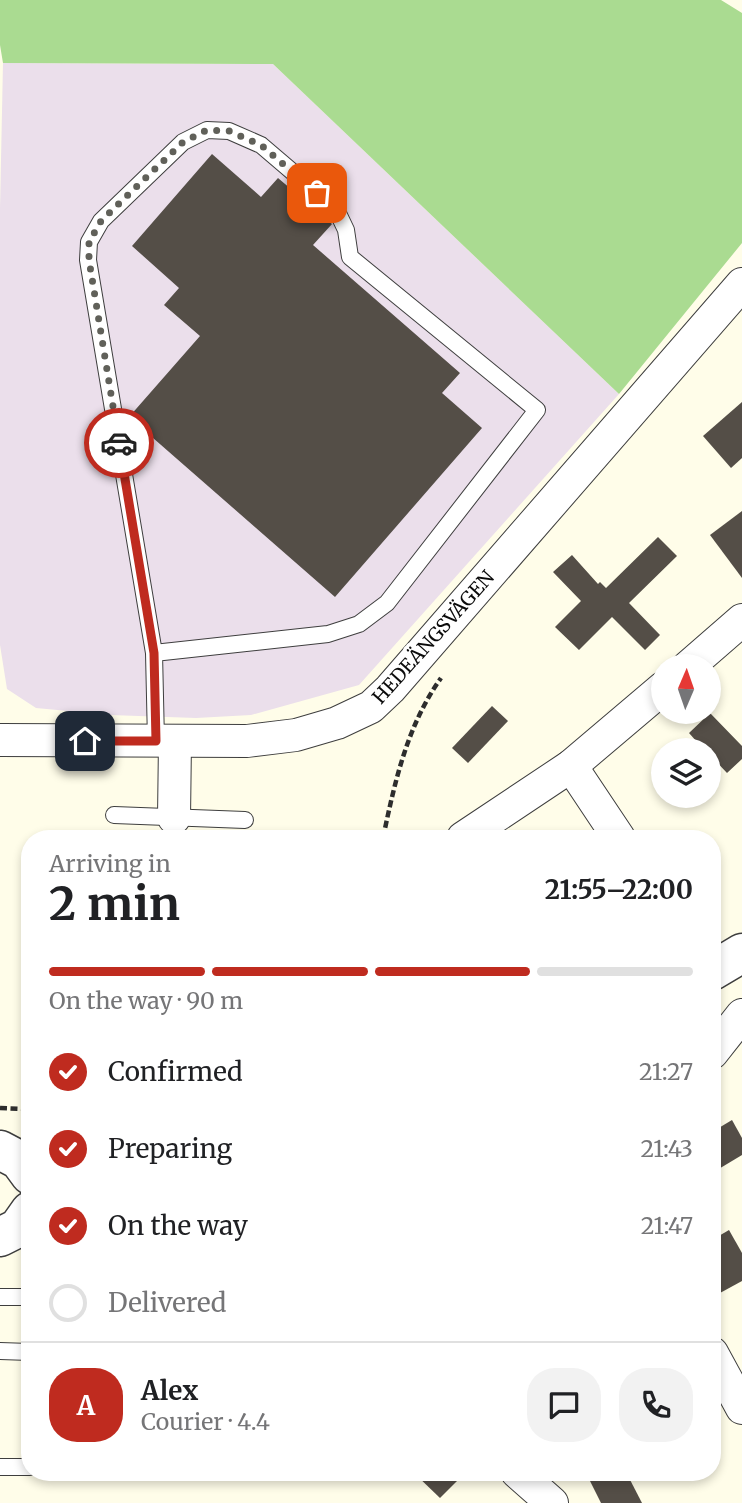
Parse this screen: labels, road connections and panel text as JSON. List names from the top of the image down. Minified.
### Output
{"streets":{"street":["HEDEÄNGSVÄGEN"]},"north":"top","page":{"heading":["2 min","Arriving in","21:55–22:00"],"panel":["Alex","Courier · 4.4"],"bar":"On the way · 90 m","list":[["Confirmed","21:27"],["Preparing","21:43"],["On the way","21:47"],"Delivered"],"round":"A"}}
